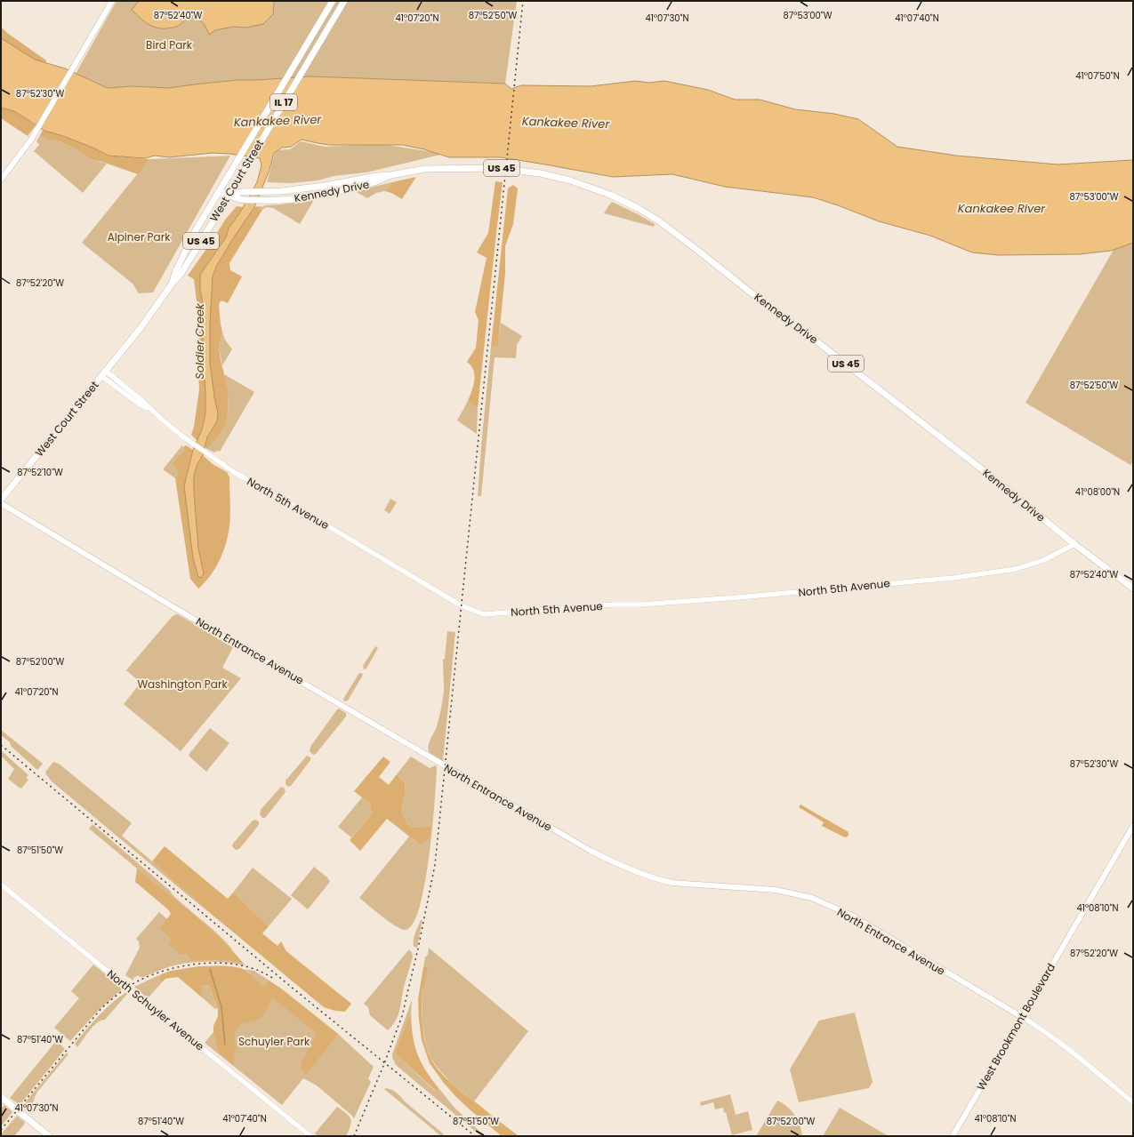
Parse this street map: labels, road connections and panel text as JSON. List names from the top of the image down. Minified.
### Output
{"streets":{"main road":["IL 17","US 45","West Court Street","Kennedy Drive","North Entrance Avenue","West Brookmont Boulevard"],"street":["North 5th Avenue","North Schuyler Avenue"]},"crossings":[["West Court Street","Kennedy Drive"],["West Court Street","North 5th Avenue"],["Kennedy Drive","North 5th Avenue"],["North Entrance Avenue","West Brookmont Boulevard"]],"water":["Kankakee River","Soldier Creek"],"parks":["Bird Park","Alpiner Park","Washington Park","Schuyler Park"],"coordinates":["87°52'40\"W","87°52'50\"W","87°53'00\"W","41°07'20\"N","41°07'30\"N","41°07'40\"N","41°07'50\"N","87°52'30\"W","87°52'20\"W","87°52'10\"W","41°08'00\"N","87°52'00\"W","87°51'50\"W","41°08'10\"N","87°51'40\"W"]}
